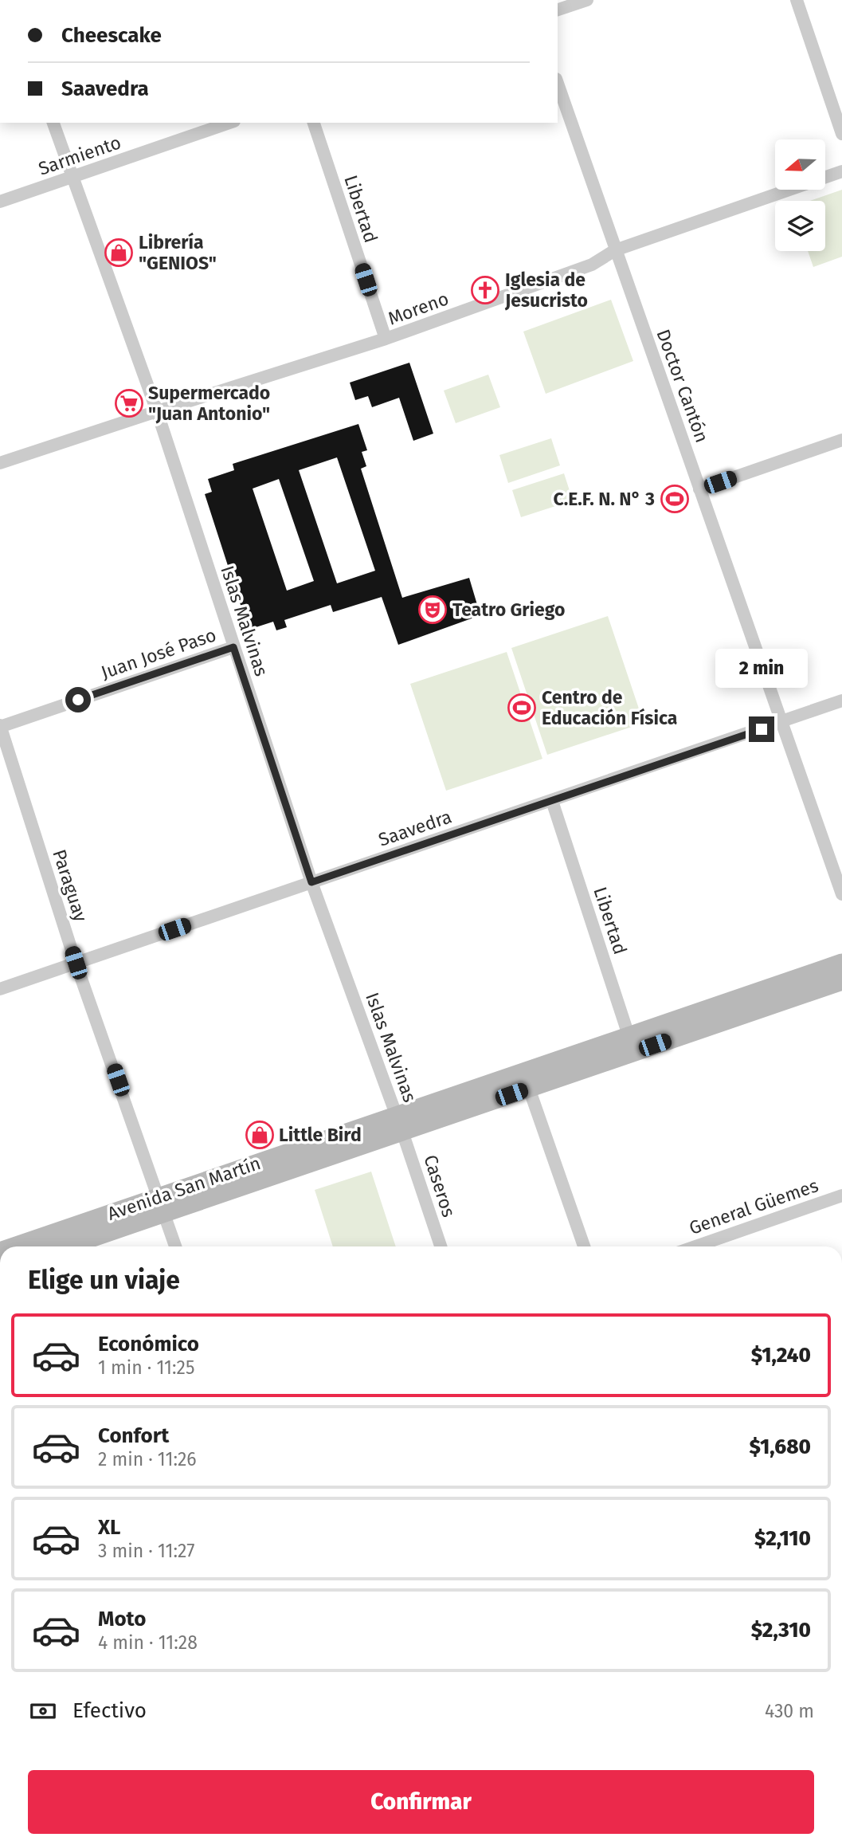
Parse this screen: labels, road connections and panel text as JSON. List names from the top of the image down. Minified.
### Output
{"streets":{"main road":["Avenida San Martín"],"street":["Sarmiento","Libertad","Moreno","Doctor Cantón","Islas Malvinas","Juan José Paso","Saavedra","Paraguay","Caseros","General Güemes"]},"crossings":[["Sarmiento","Islas Malvinas"],["Libertad","Moreno"],["Libertad","Saavedra"],["Libertad","Avenida San Martín"],["Moreno","Doctor Cantón"],["Moreno","Islas Malvinas"],["Doctor Cantón","Saavedra"],["Islas Malvinas","Juan José Paso"],["Islas Malvinas","Saavedra"],["Islas Malvinas","Caseros"],["Islas Malvinas","Avenida San Martín"],["Juan José Paso","Paraguay"],["Saavedra","Paraguay"],["Paraguay","Avenida San Martín"],["Caseros","Avenida San Martín"]],"places":{"shop":["Librería \"GENIOS\"","Little Bird"],"church":["Iglesia de Jesucristo"],"supermarket":["Supermercado \"Juan Antonio\""],"sports":["C.E.F. N. N° 3","Centro de Educación Física"],"theatre":["Teatro Griego"]},"north":"left","page":{"banner":["Cheescake","Saavedra"],"bubble":"2 min","heading":"Elige un viaje","list":[{"name":"Económico","note":"1 min · 11:25","value":"$1,240"},{"name":"Confort","note":"2 min · 11:26","value":"$1,680"},{"name":"XL","note":"3 min · 11:27","value":"$2,110"},{"name":"Moto","note":"4 min · 11:28","value":"$2,310"}],"pay":["Efectivo","430 m"],"buttons":"Confirmar"}}
